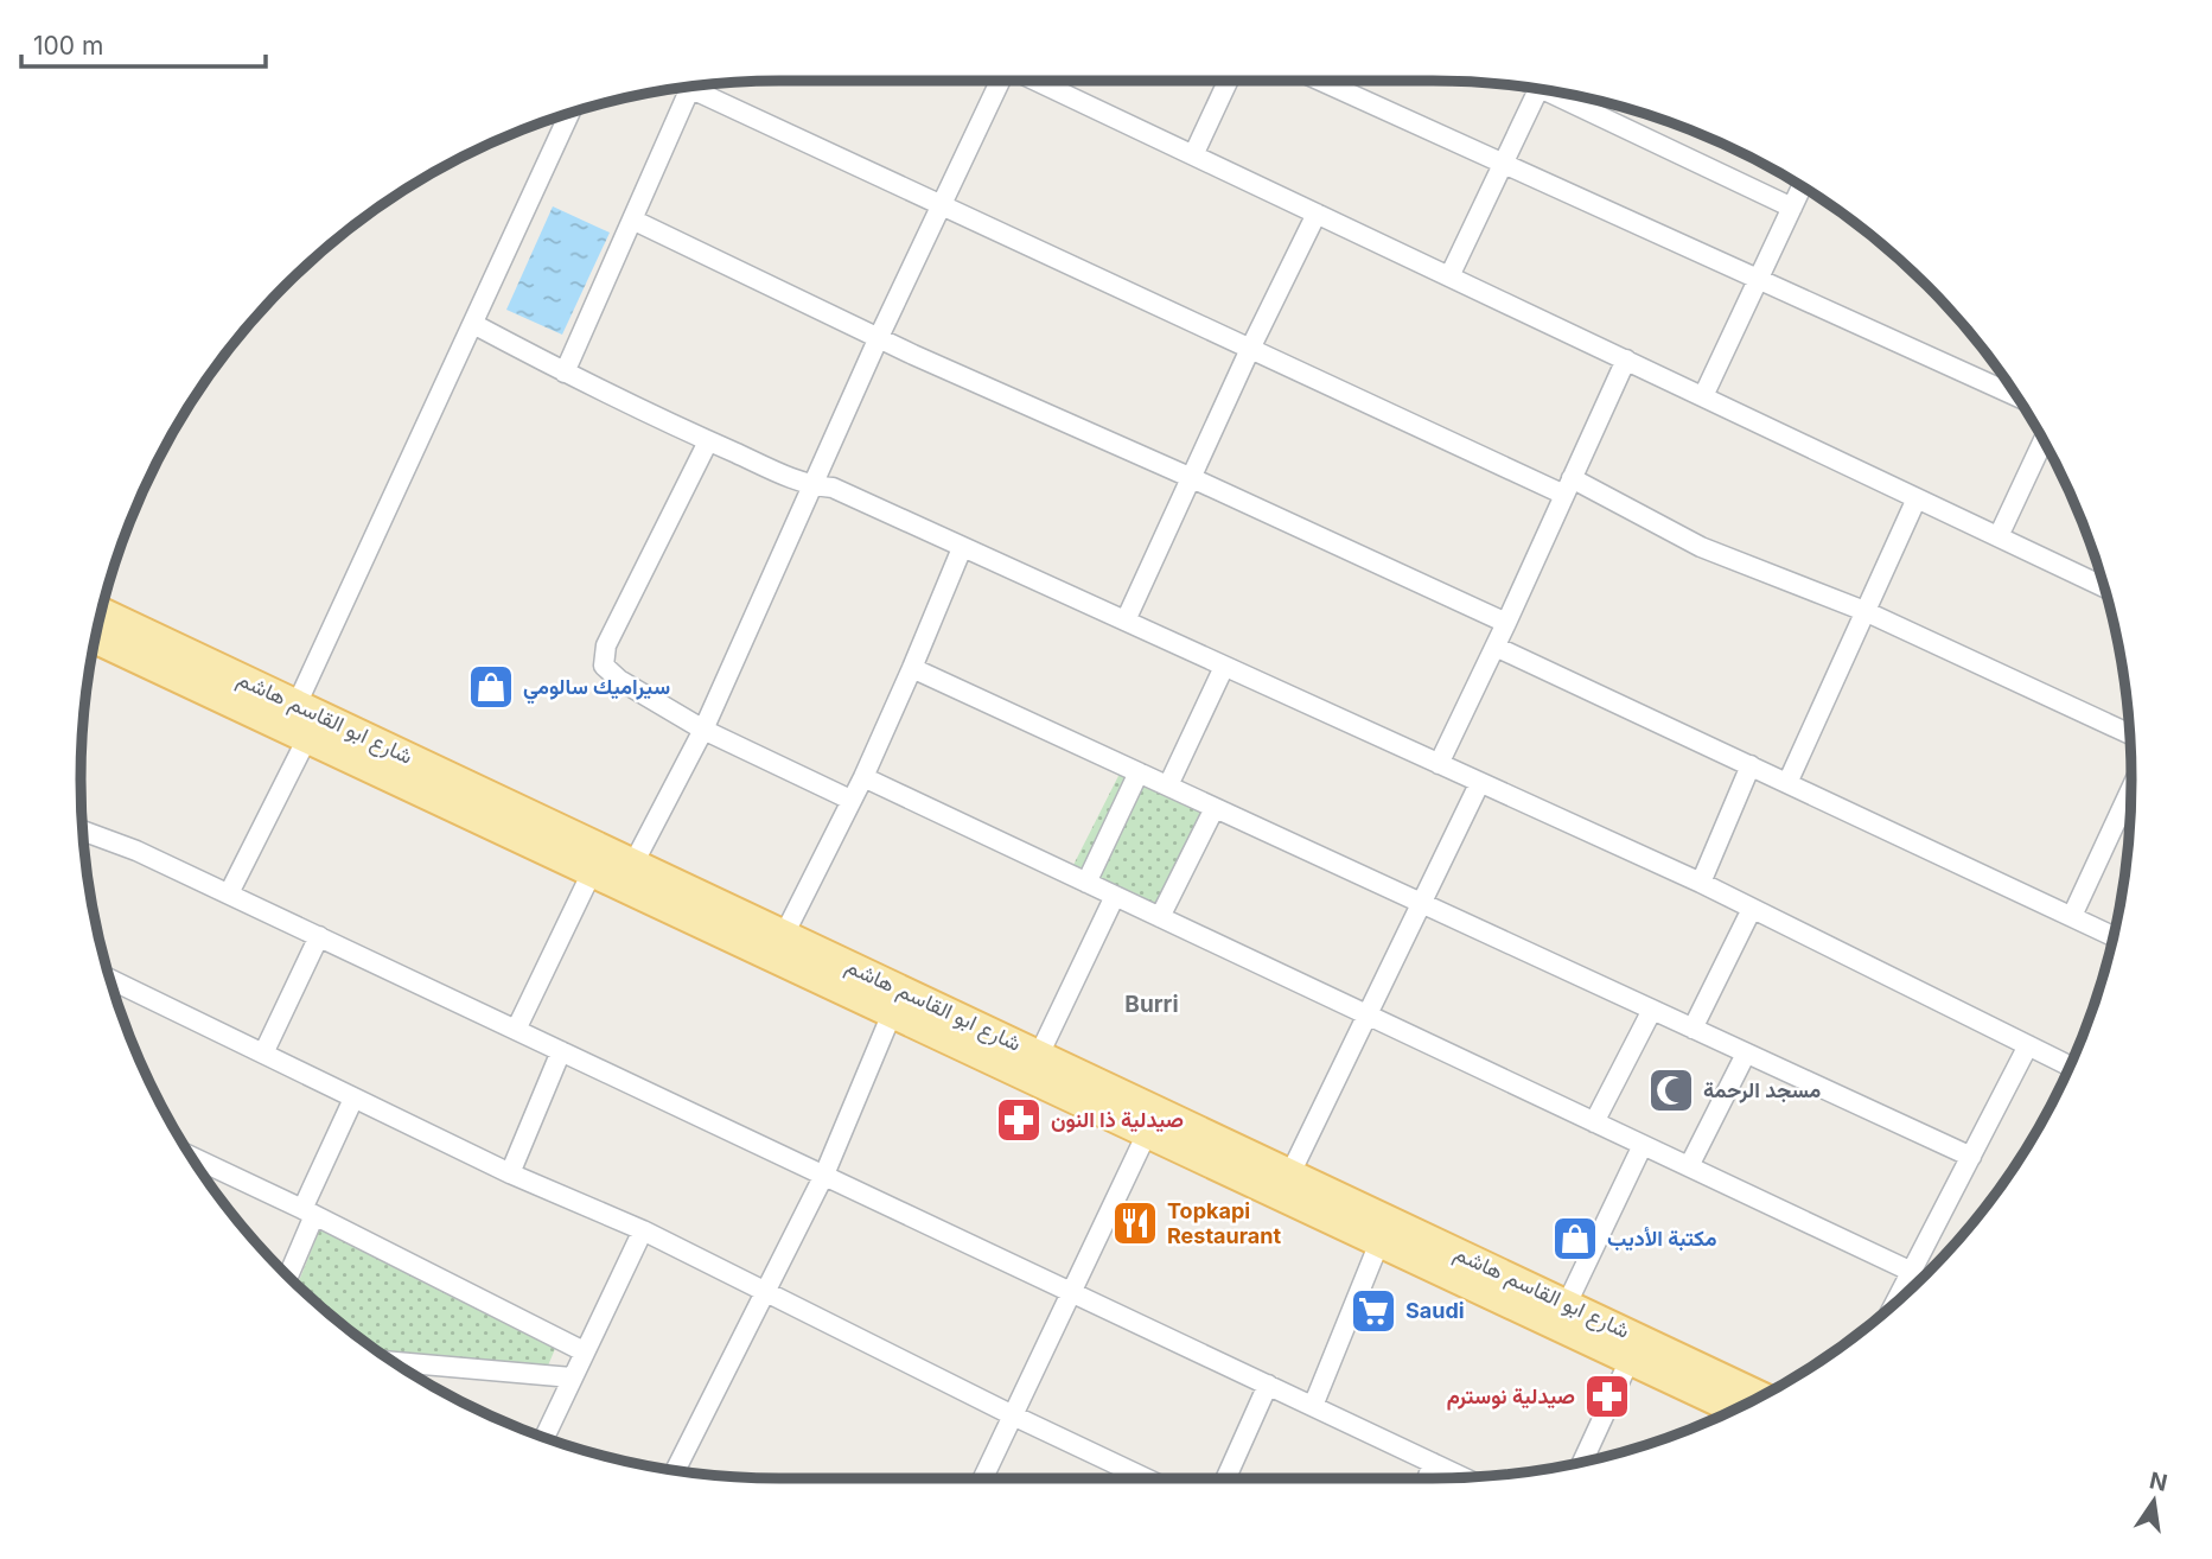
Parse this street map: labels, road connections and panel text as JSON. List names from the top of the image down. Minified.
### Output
{"streets":{"main road":["شارع ابو القاسم هاشم"]},"districts":["Burri"],"places":{"shop":["سيراميك سالومي","مكتبة الأديب"],"mosque":["مسجد الرحمة"],"pharmacy":["صيدلية ذا النون","صيدلية نوسترم"],"restaurant":["Topkapi Restaurant"],"supermarket":["Saudi"]},"scale_bar":"100 m","north":"top"}
